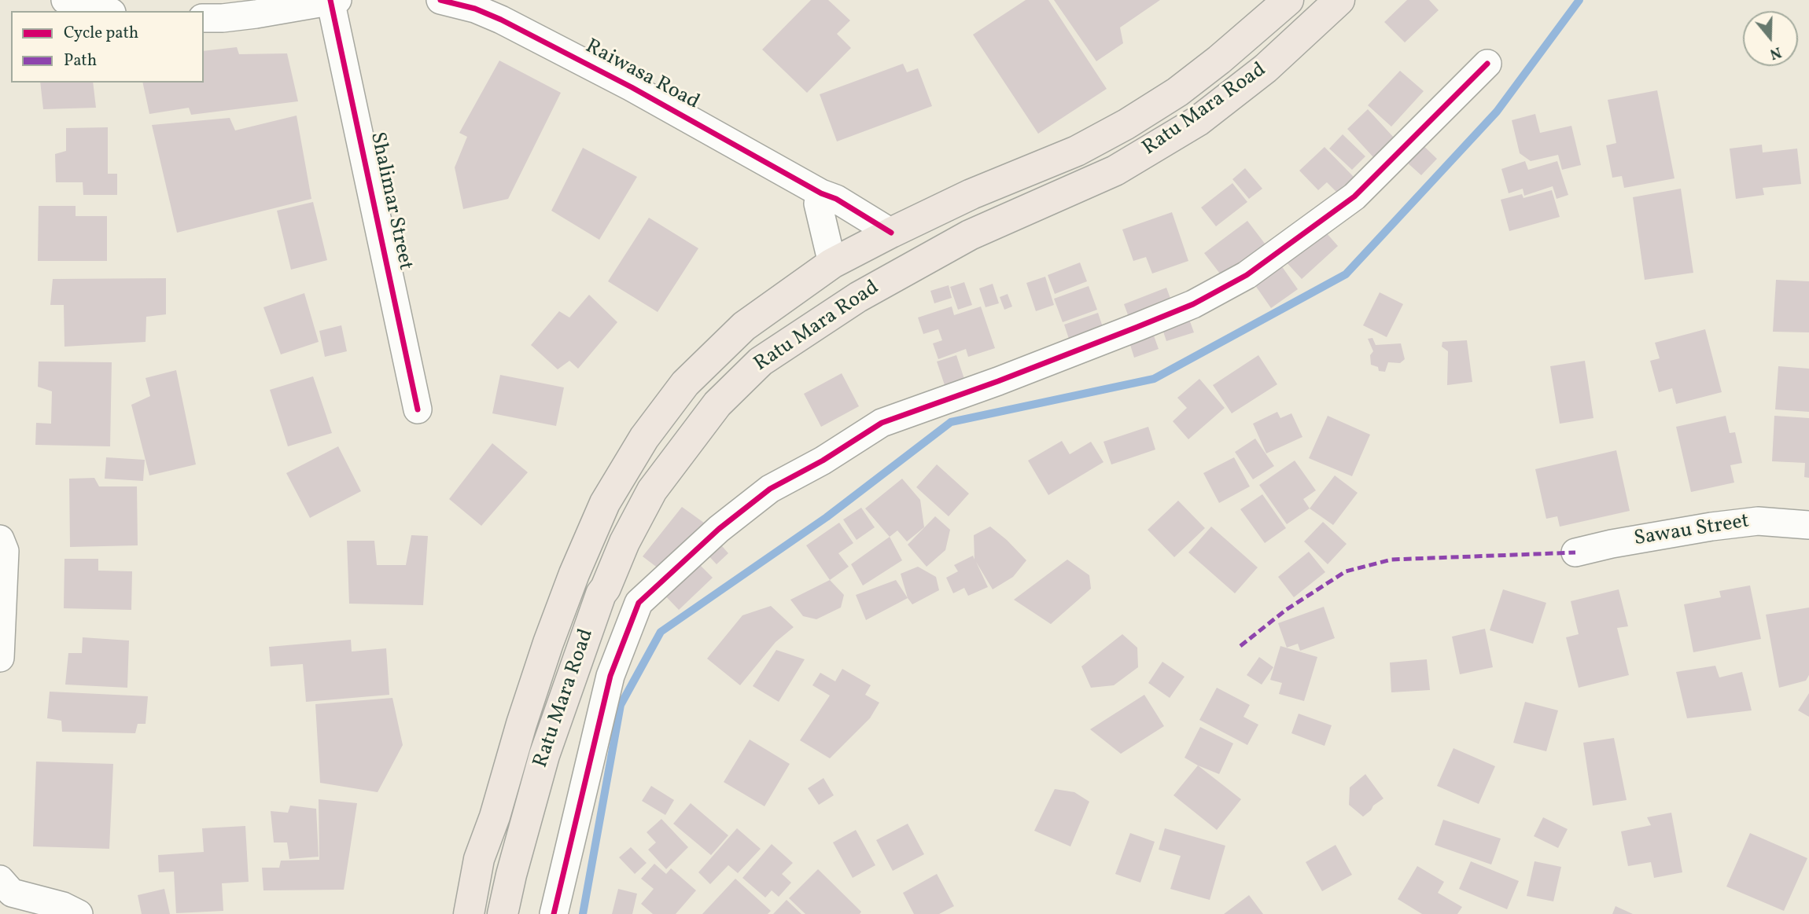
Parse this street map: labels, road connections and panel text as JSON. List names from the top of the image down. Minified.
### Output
{"streets":{"highway":["Ratu Mara Road"],"street":["Raiwasa Road","Shalimar Street","Sawau Street"]},"crossings":[["Raiwasa Road","Ratu Mara Road"]],"legend":["Cycle path","Path"],"north":"bottom"}
